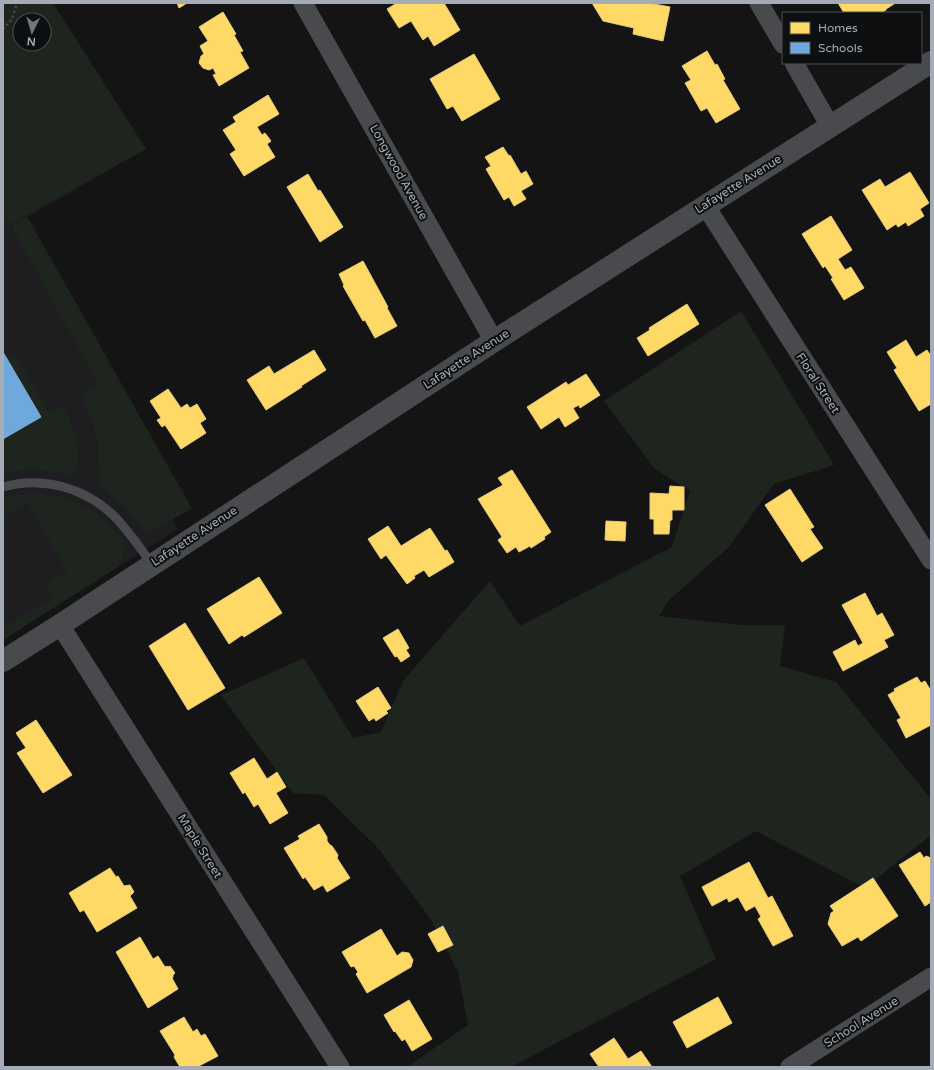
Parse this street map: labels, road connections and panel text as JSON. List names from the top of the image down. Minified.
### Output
{"streets":{"street":["Longwood Avenue","Lafayette Avenue","Floral Street","Maple Street","School Avenue"]},"crossings":[["Longwood Avenue","Lafayette Avenue"],["Lafayette Avenue","Floral Street"],["Lafayette Avenue","Maple Street"]],"legend":["Homes","Schools"],"north":"bottom"}
